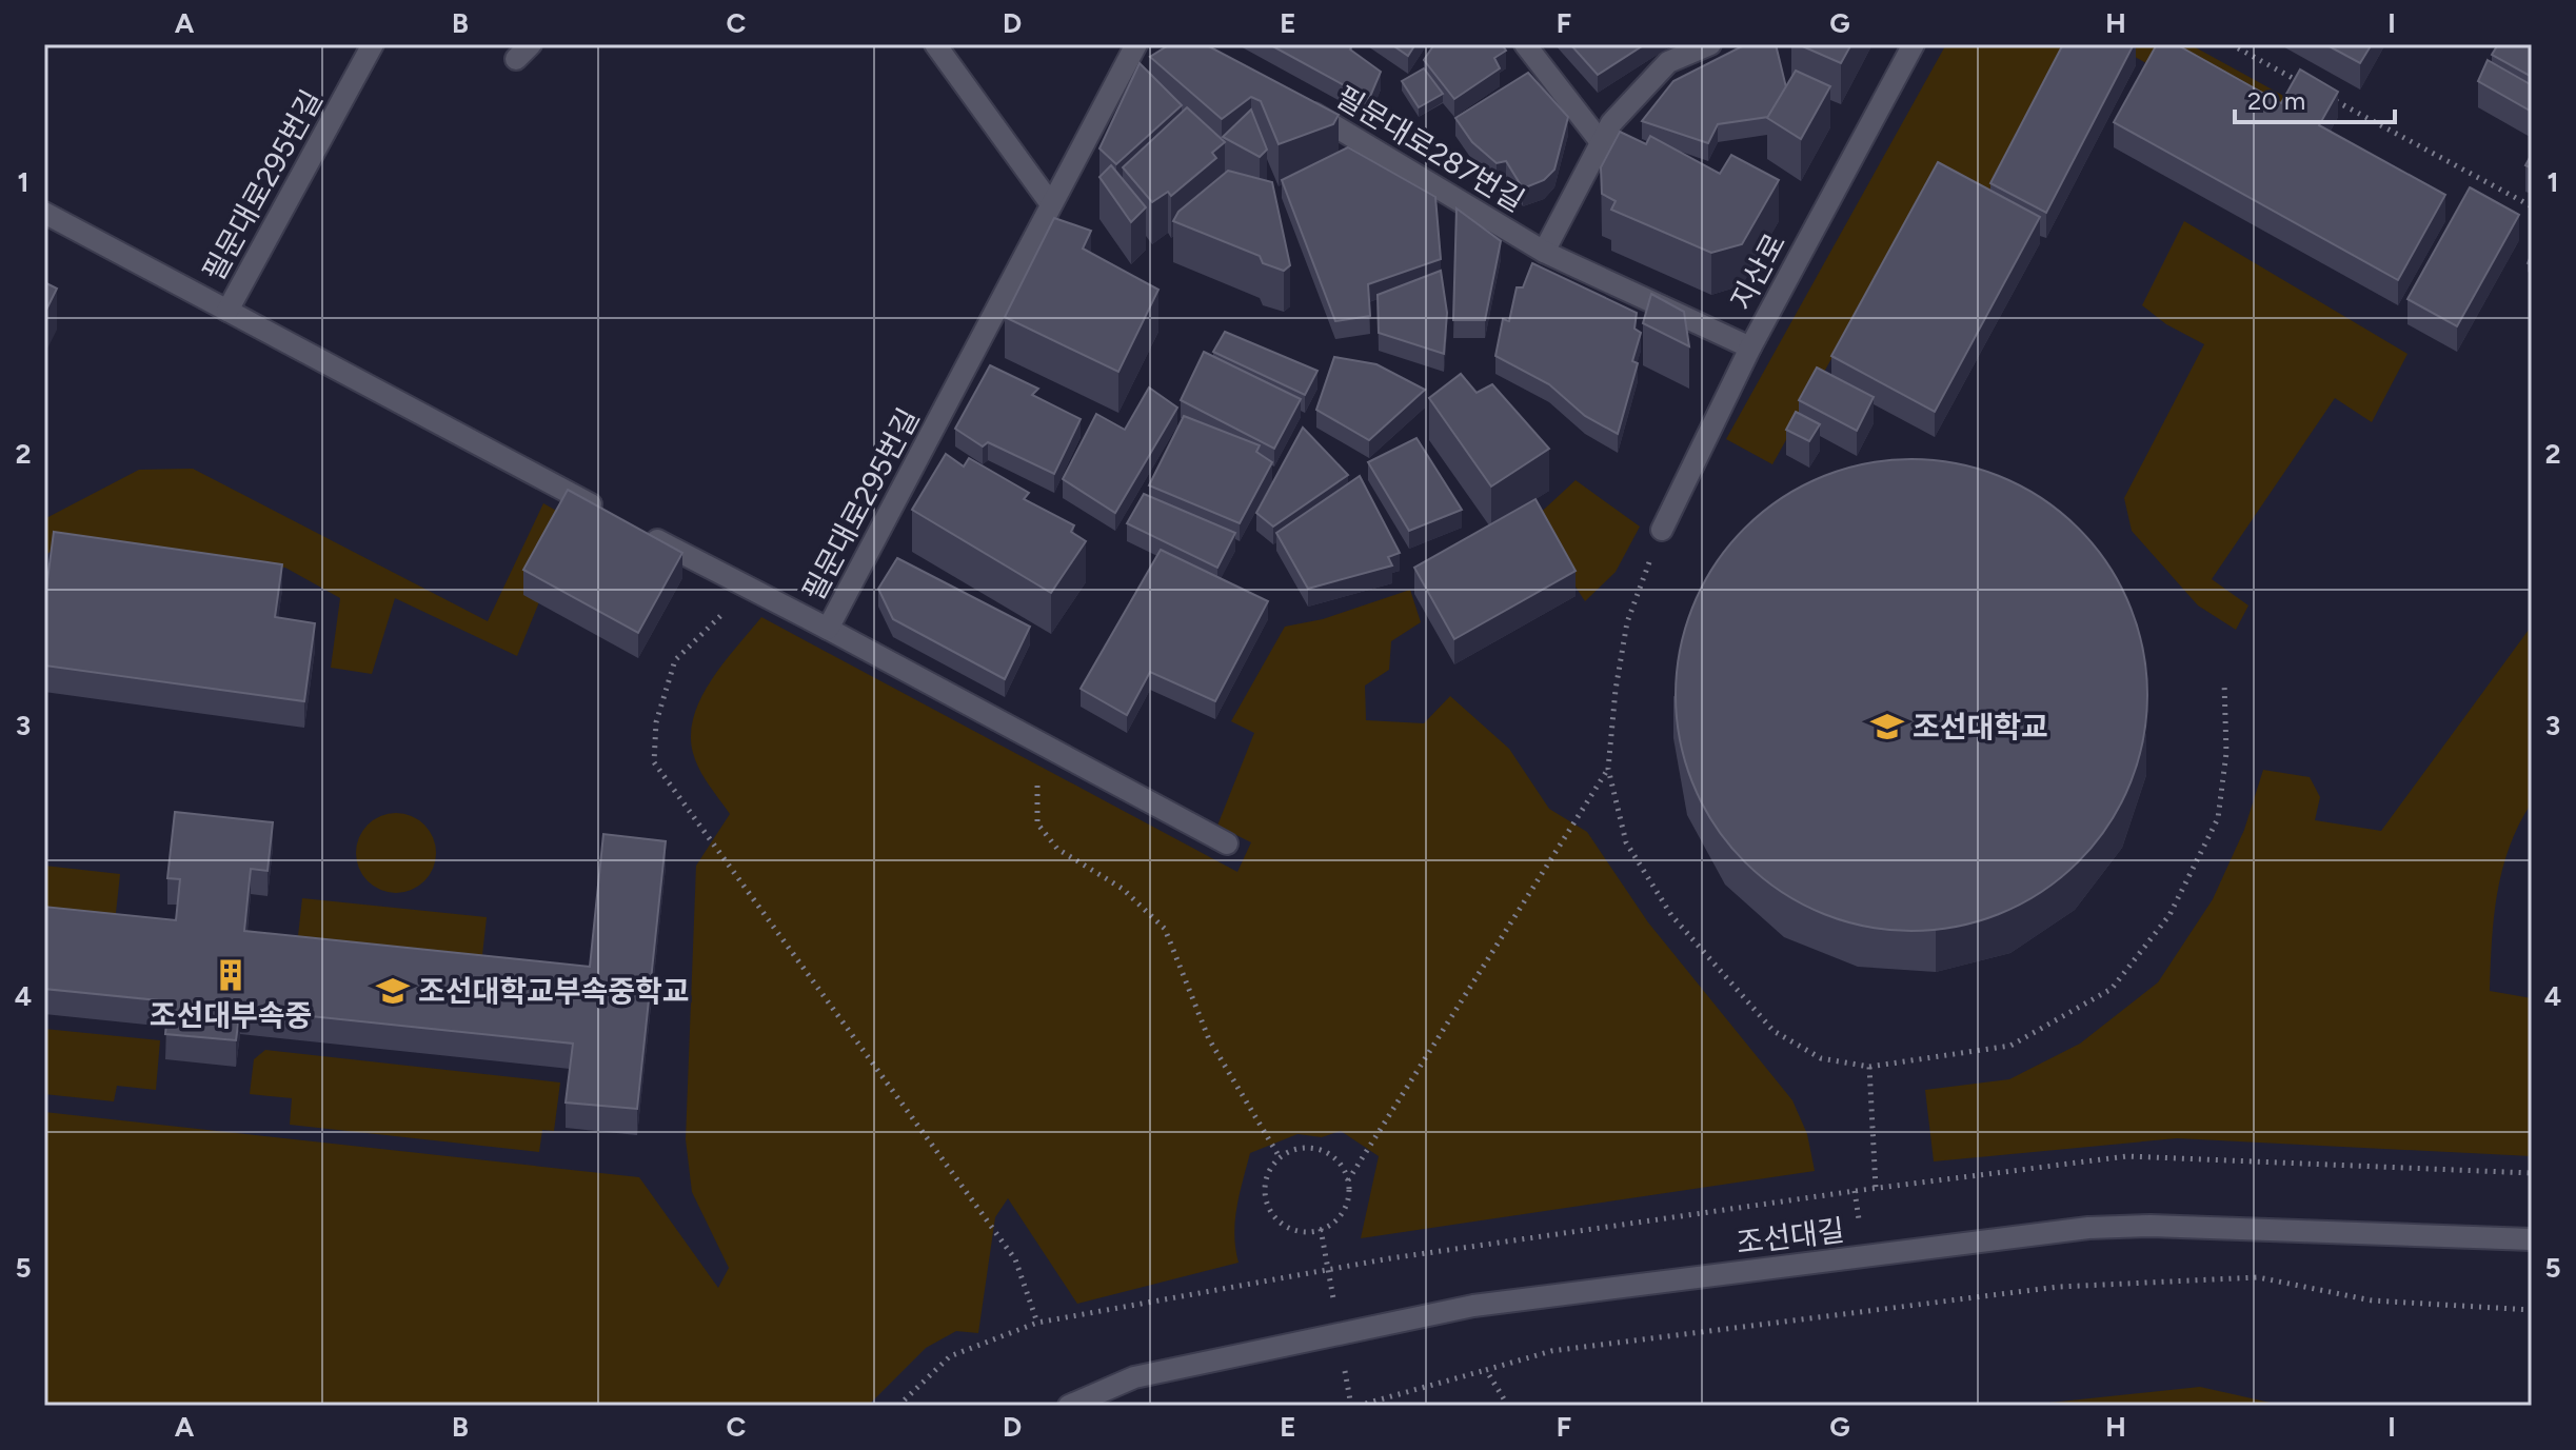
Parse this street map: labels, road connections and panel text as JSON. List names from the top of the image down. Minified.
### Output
{"streets":{"street":["필문대로287번길","필문대로295번길","지산로","조선대길"]},"crossings":[["필문대로287번길","지산로"]],"places":{"school or university":["조선대학교","조선대학교부속중학교"],"building":["조선대부속중"]},"scale_bar":"20 m","grid":{"columns":["A","B","C","D","E","F","G","H","I"],"rows":["1","2","3","4","5"]}}
